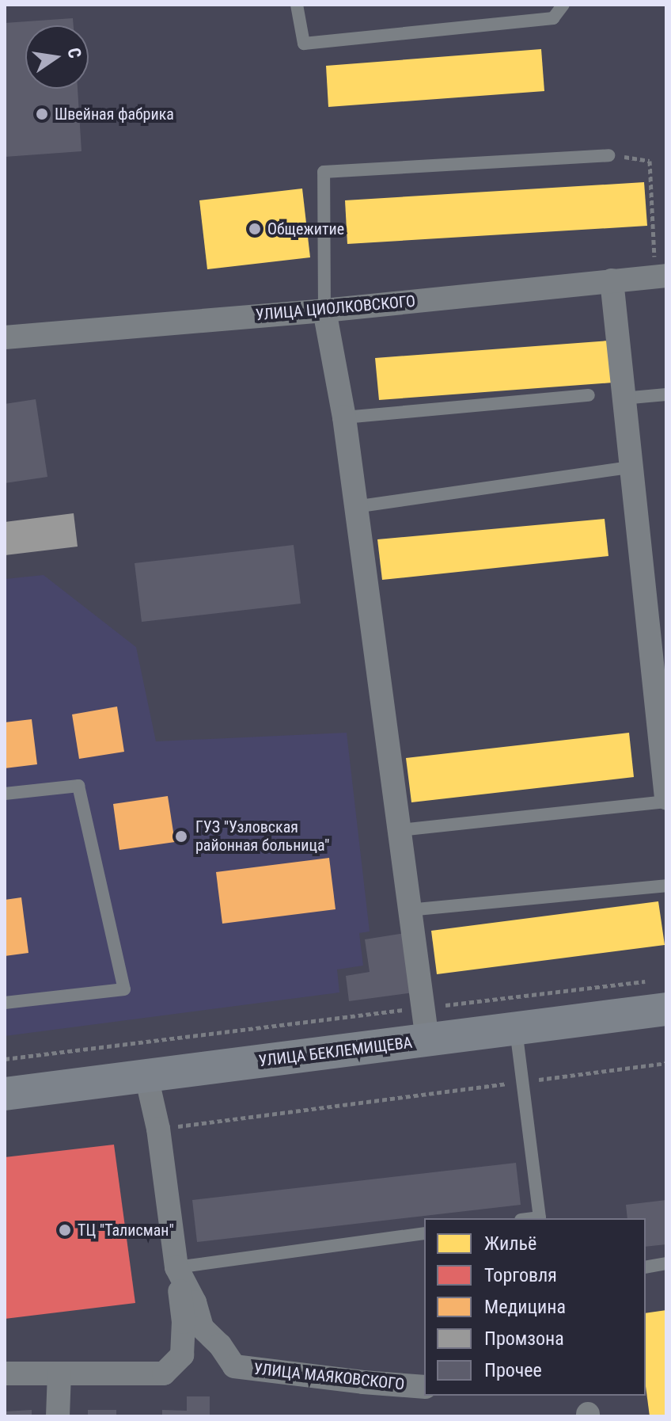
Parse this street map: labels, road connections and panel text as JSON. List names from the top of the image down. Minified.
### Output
{"streets":{"main road":["УЛИЦА БЕКЛЕМИЩЕВА"],"street":["УЛИЦА ЦИОЛКОВСКОГО","УЛИЦА МАЯКОВСКОГО"]},"crossings":[["УЛИЦА БЕКЛЕМИЩЕВА","УЛИЦА МАЯКОВСКОГО"]],"places":["Швейная фабрика","Общежитие","ГУЗ \"Узловская районная больница\"","ТЦ \"Талисман\""],"legend":["Жильё","Торговля","Медицина","Промзона","Прочее"],"north":"right"}
